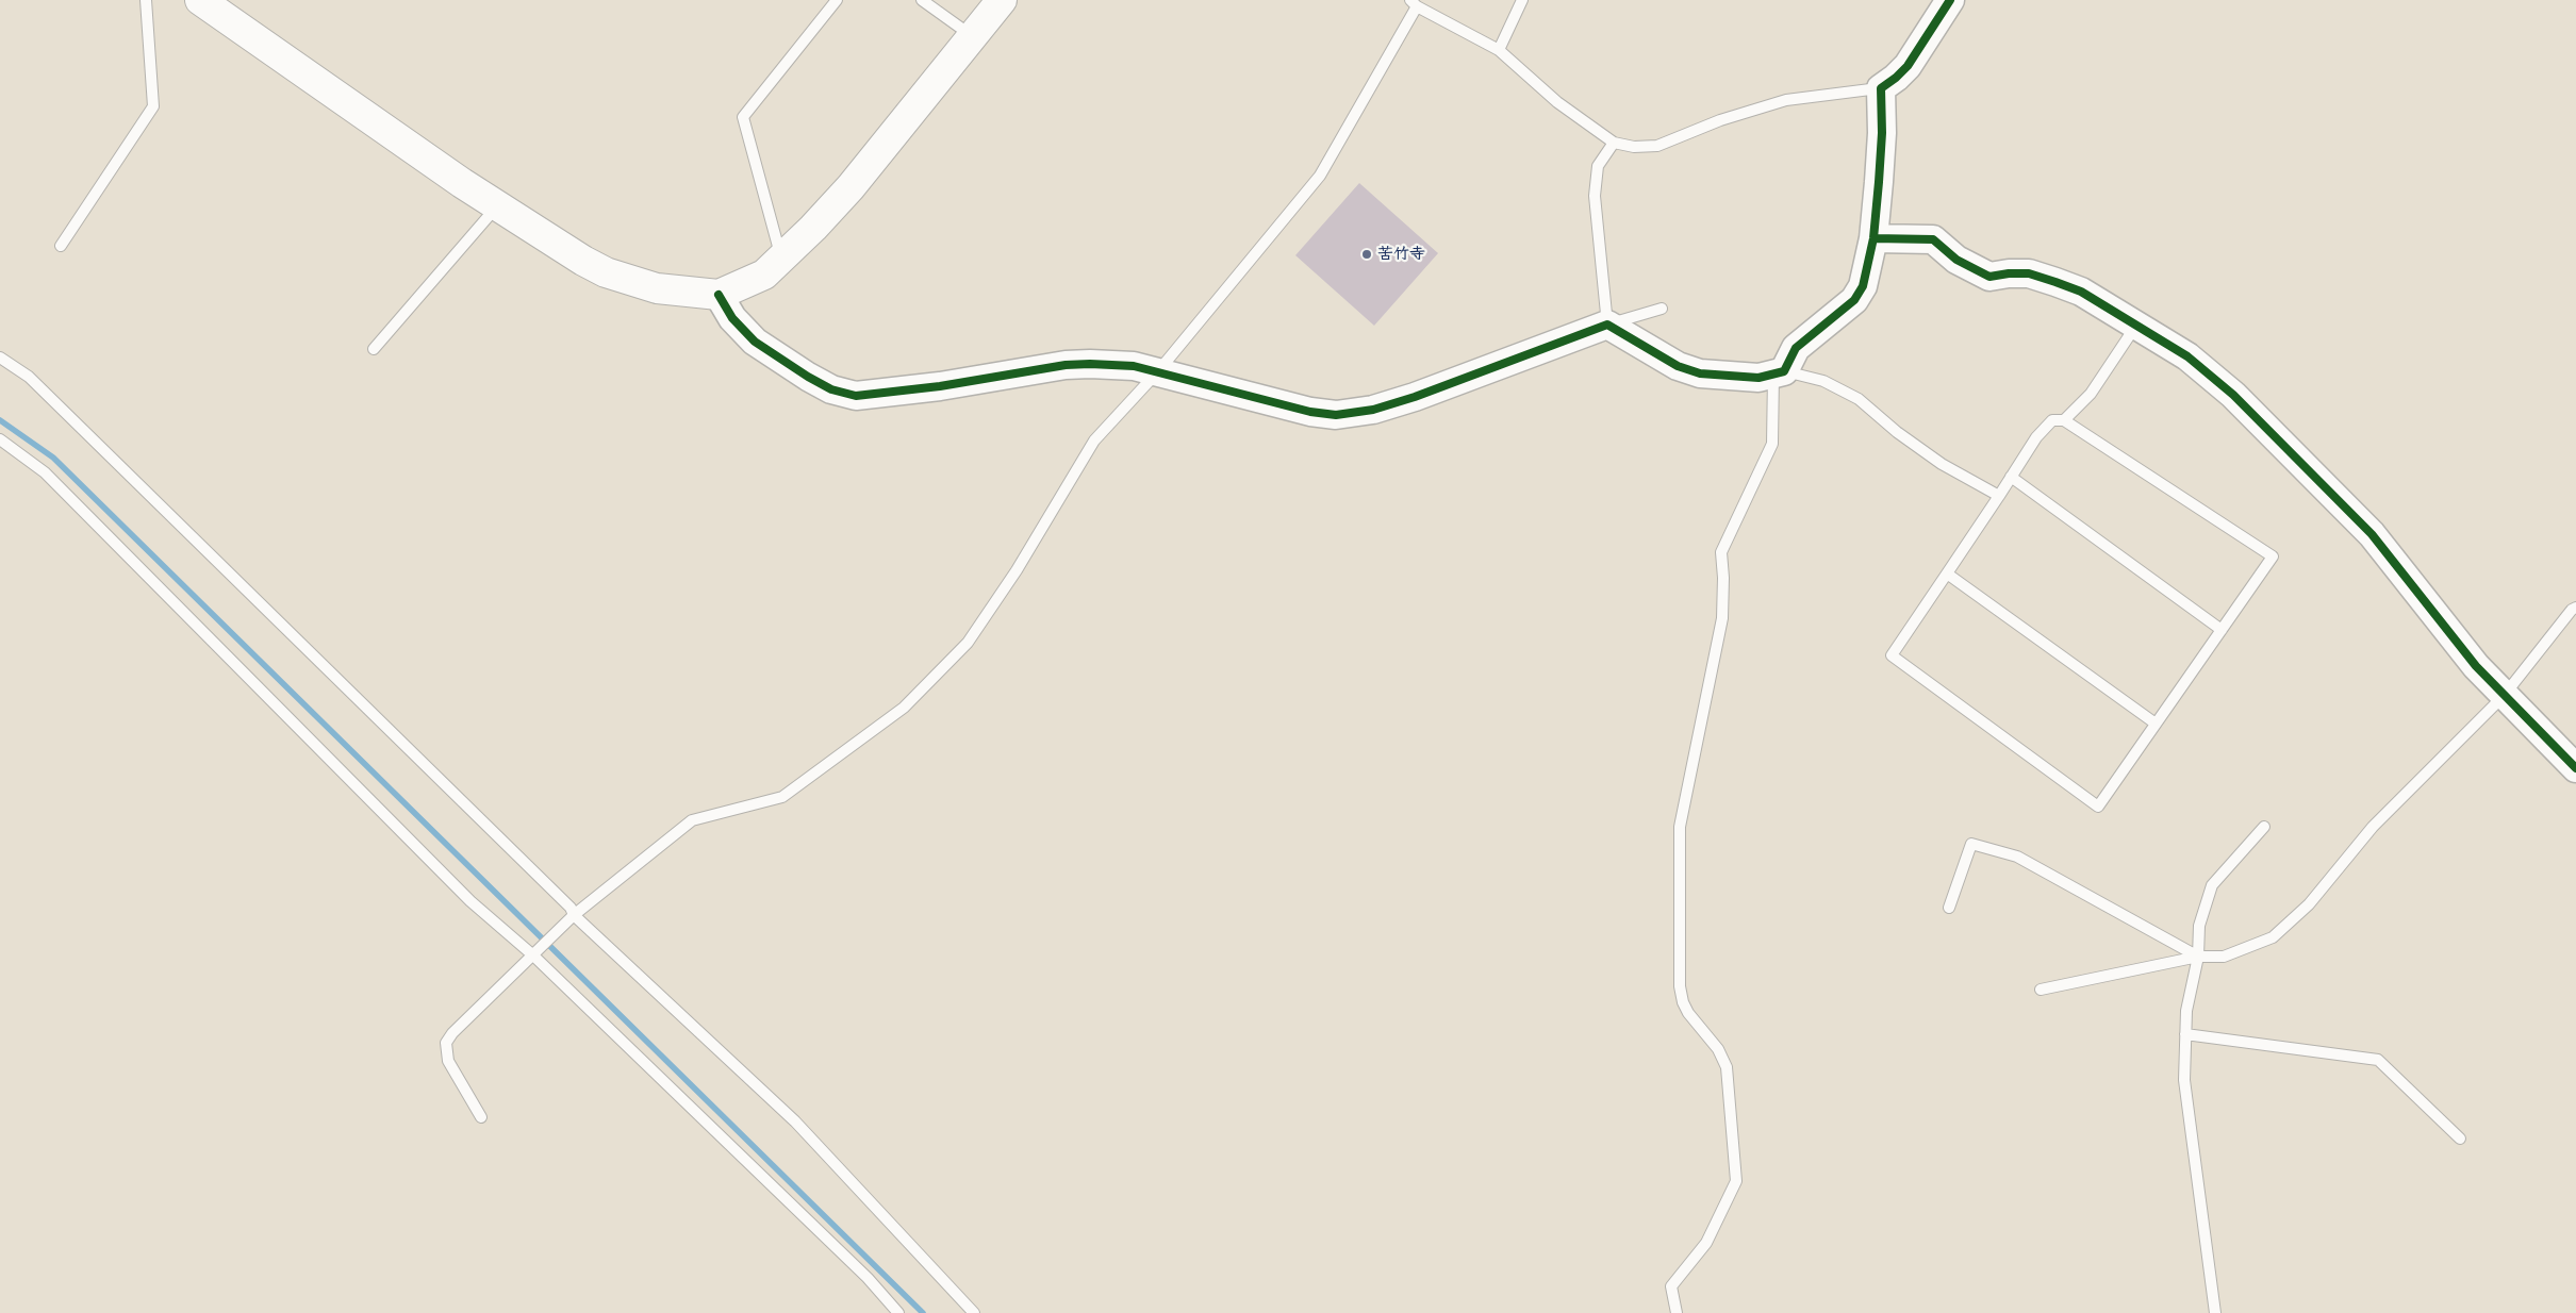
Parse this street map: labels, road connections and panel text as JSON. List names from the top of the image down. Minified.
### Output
{"places":["苦竹寺"]}
